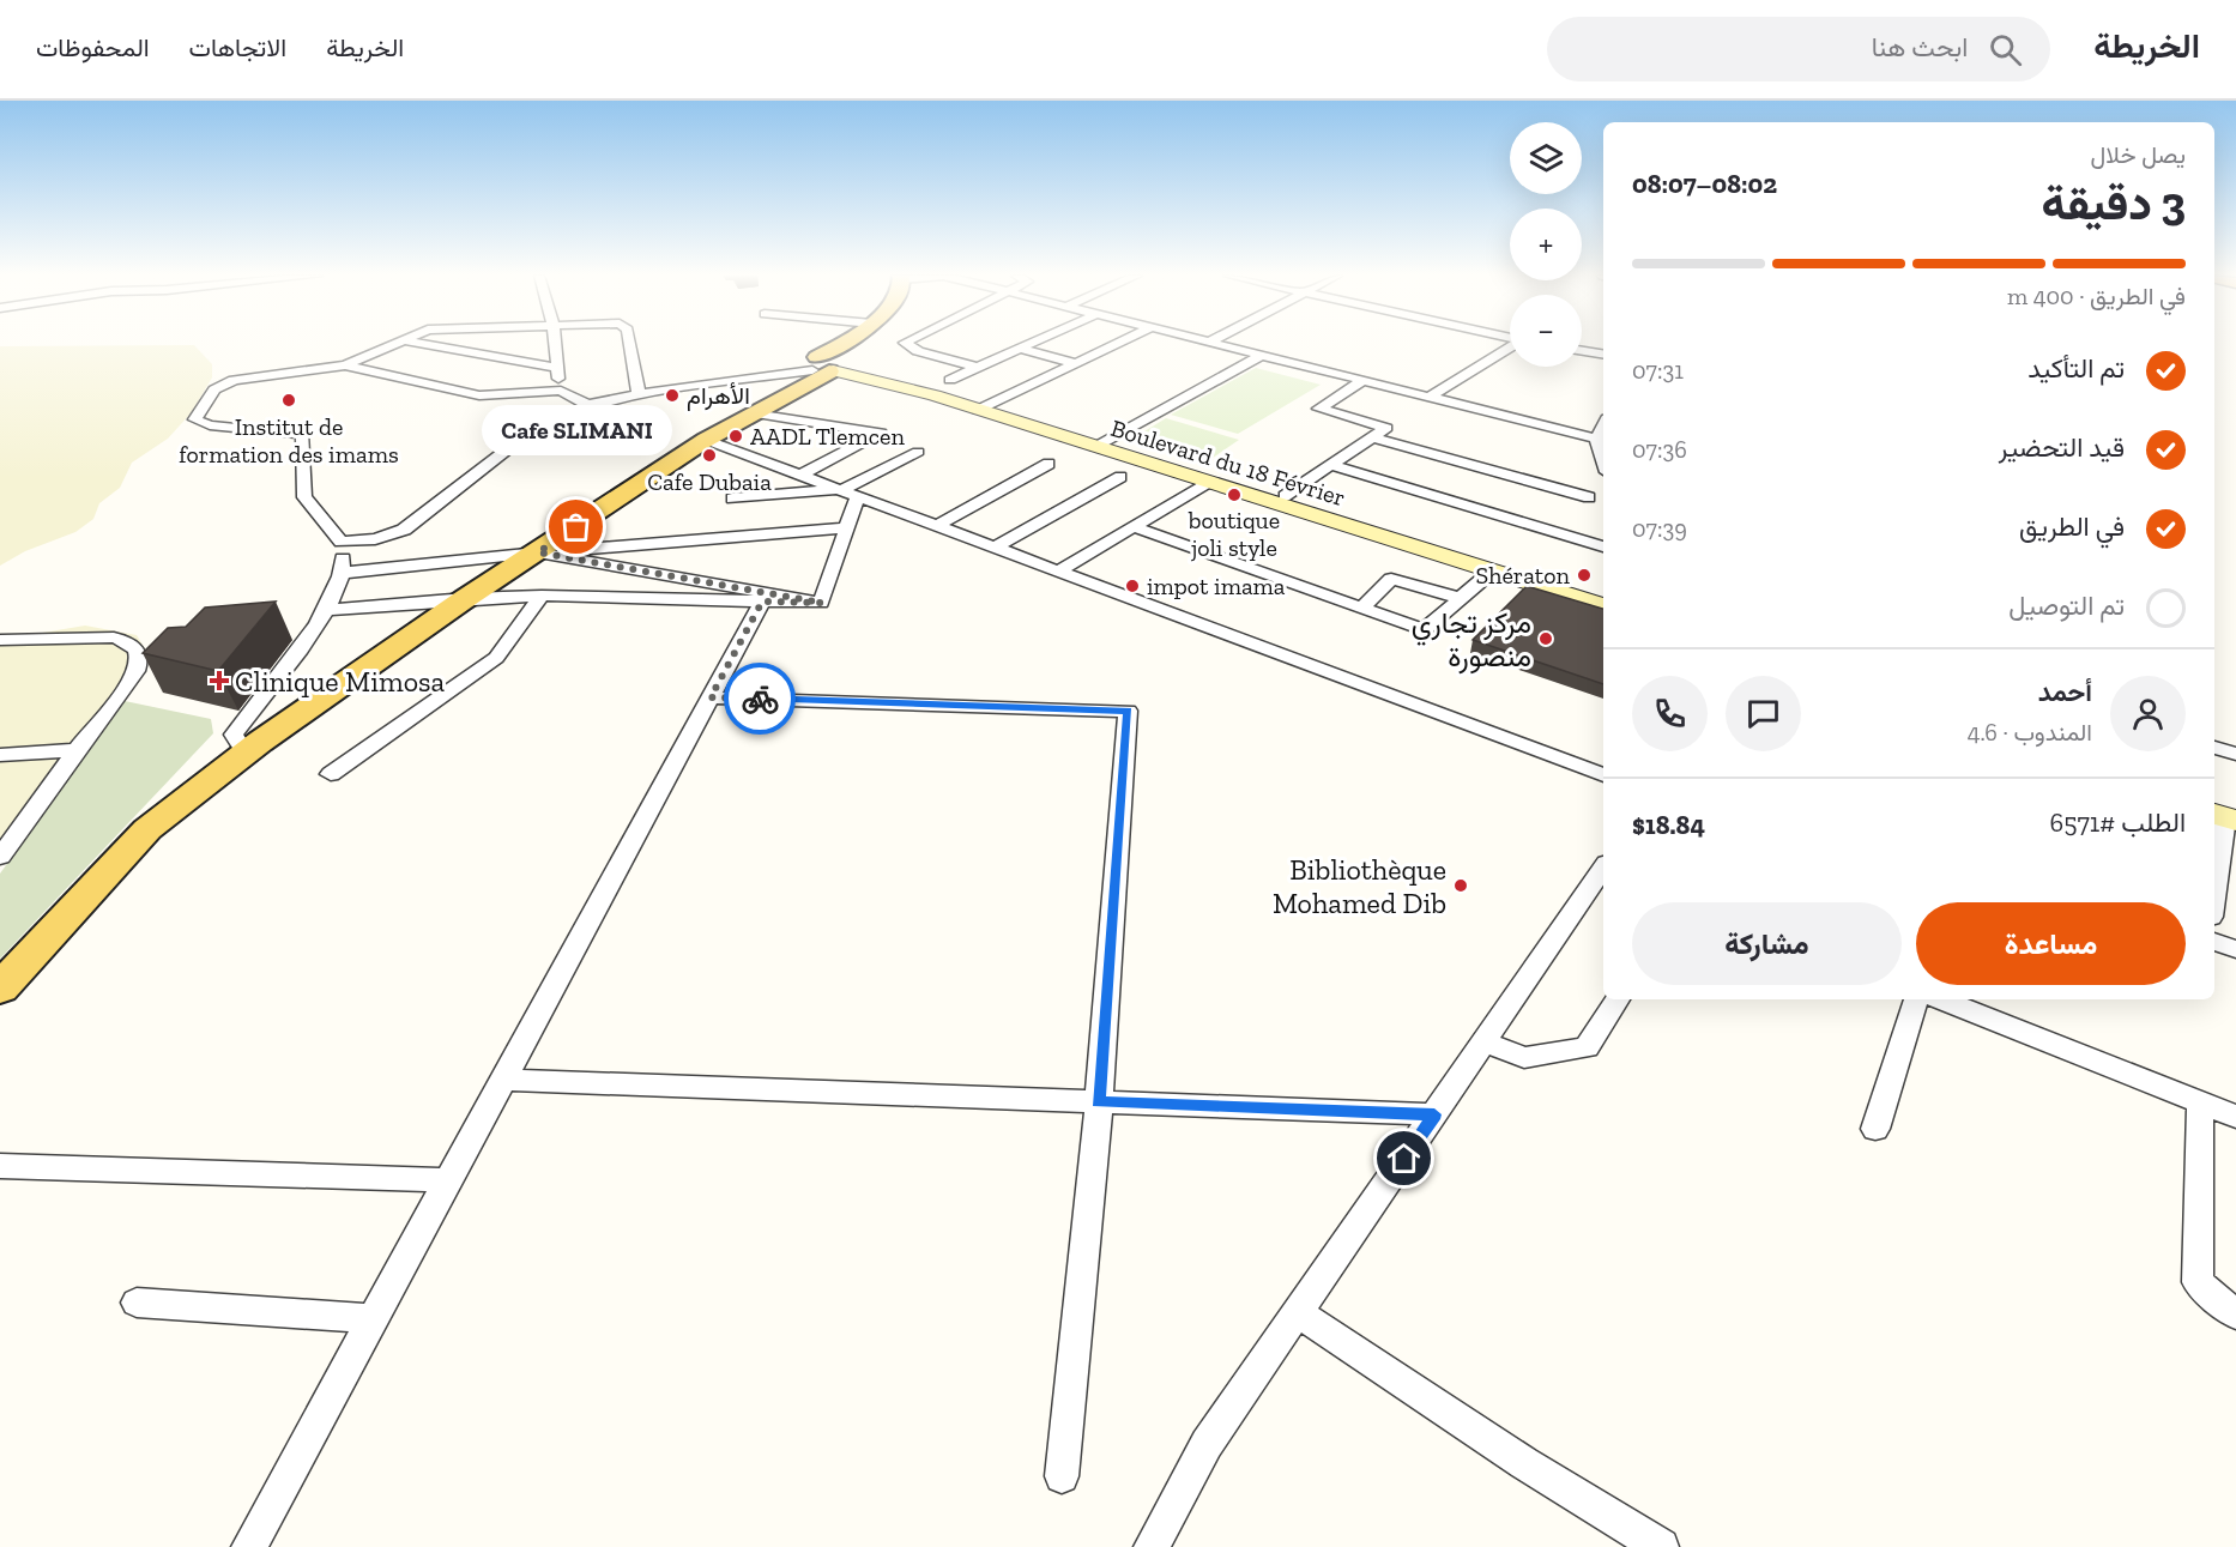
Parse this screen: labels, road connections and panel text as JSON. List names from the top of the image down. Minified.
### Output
{"streets":{"main road":["Boulevard du 18 Février"]},"places":{"other":["الأهرام","Institut de formation des imams","AADL Tlemcen","Cafe Dubaia","boutique joli style","Cafe SLIMANI","Shératon","impot imama","مركز تجاري منصورة","Bibliothèque Mohamed Dib"],"health":["Clinique Mimosa"]},"page":{"header":"الخريطة","search":"ابحث هنا","nav":["الخريطة","الاتجاهات","المحفوظات"],"map_buttons":["+","−"],"heading":["3 دقيقة","يصل خلال","08:02–08:07"],"panel":["أحمد","المندوب · 4.6","الطلب #6571","$18.84"],"bar":"في الطريق · 400 m","list":[["تم التأكيد","07:31"],["قيد التحضير","07:36"],["في الطريق","07:39"],"تم التوصيل"],"bubble":"Cafe SLIMANI","buttons":["مساعدة","مشاركة"]}}
